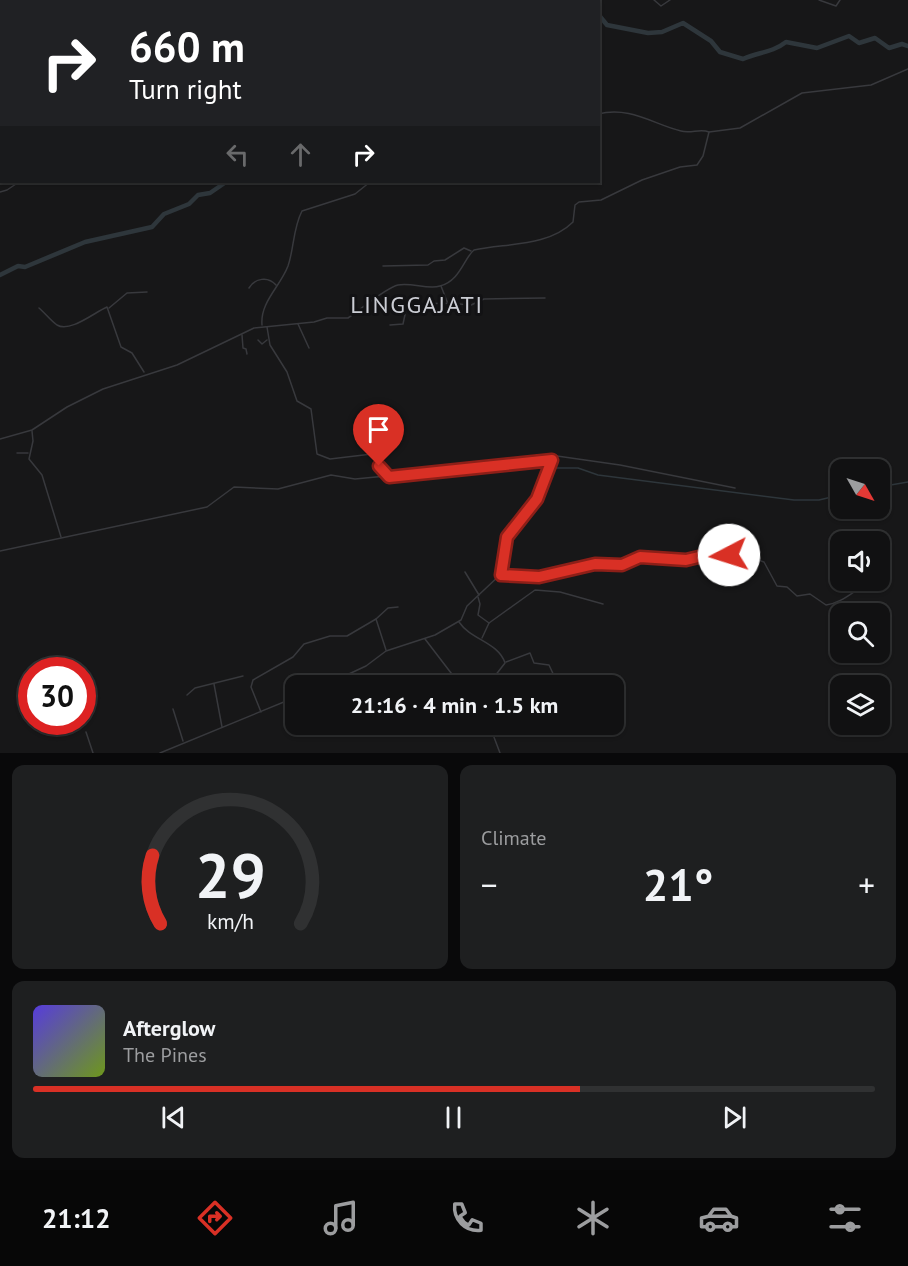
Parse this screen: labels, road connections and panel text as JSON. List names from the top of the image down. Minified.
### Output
{"districts":["LINGGAJATI"],"north":"bottom right","page":{"turn":["660 m","Turn right"],"limit":"30","trip":"21:16 · 4 min · 1.5 km","tile":"Climate","heat":["−","21°","+"],"song":["Afterglow","The Pines"],"tabs":"21:12","gauge":["29","km/h"]}}
